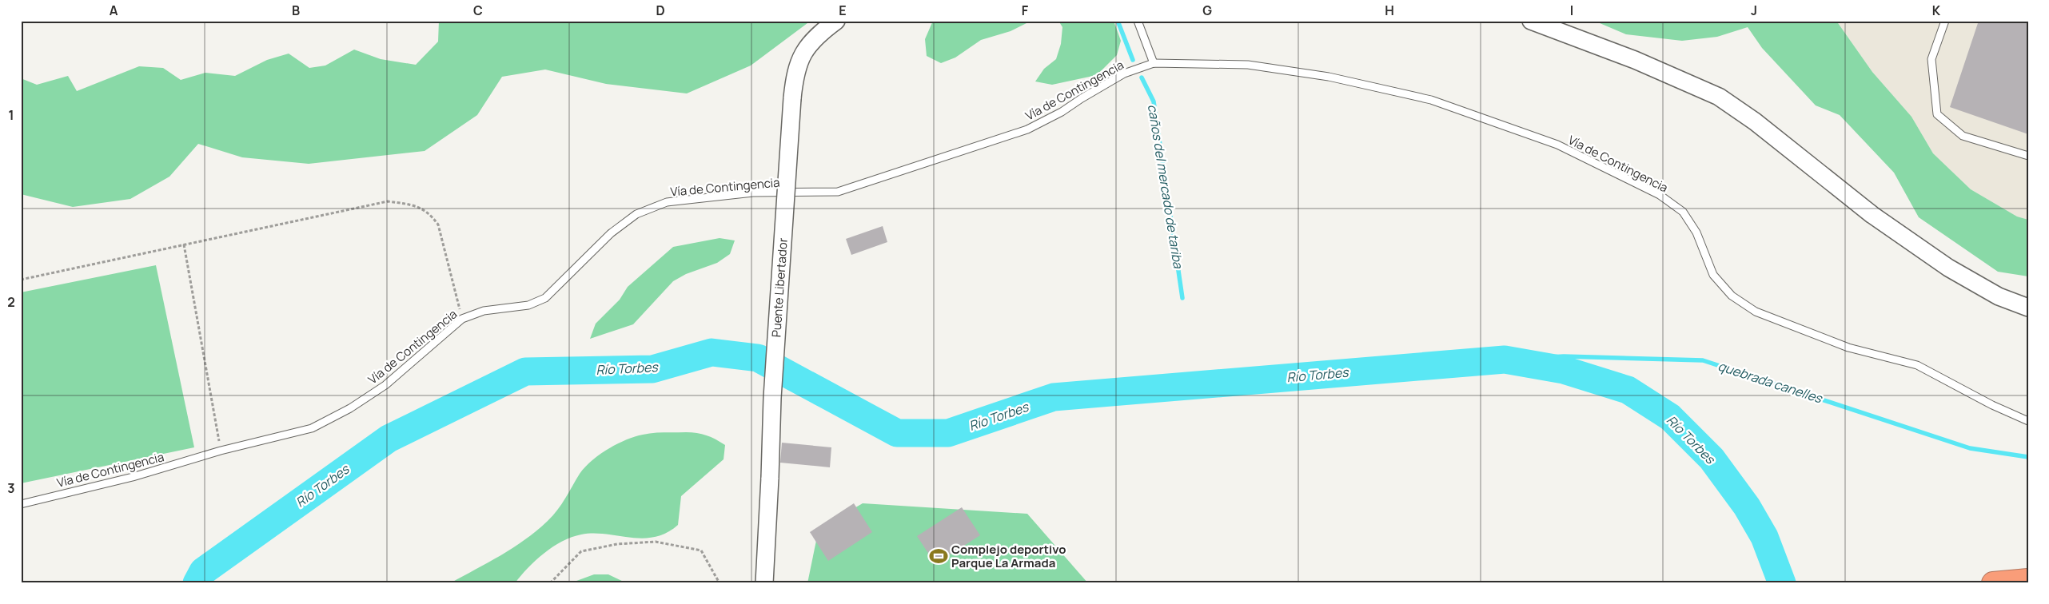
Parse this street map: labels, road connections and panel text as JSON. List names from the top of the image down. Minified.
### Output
{"streets":{"street":["Puente Libertador"],"lane":["Vía de Contingencia"]},"water":["caños del mercado de tariba","Río Torbes","quebrada canelles"],"places":{"sports":["Complejo deportivo Parque La Armada"]},"grid":{"columns":["A","B","C","D","E","F","G","H","I","J","K"],"rows":["1","2","3"]}}
